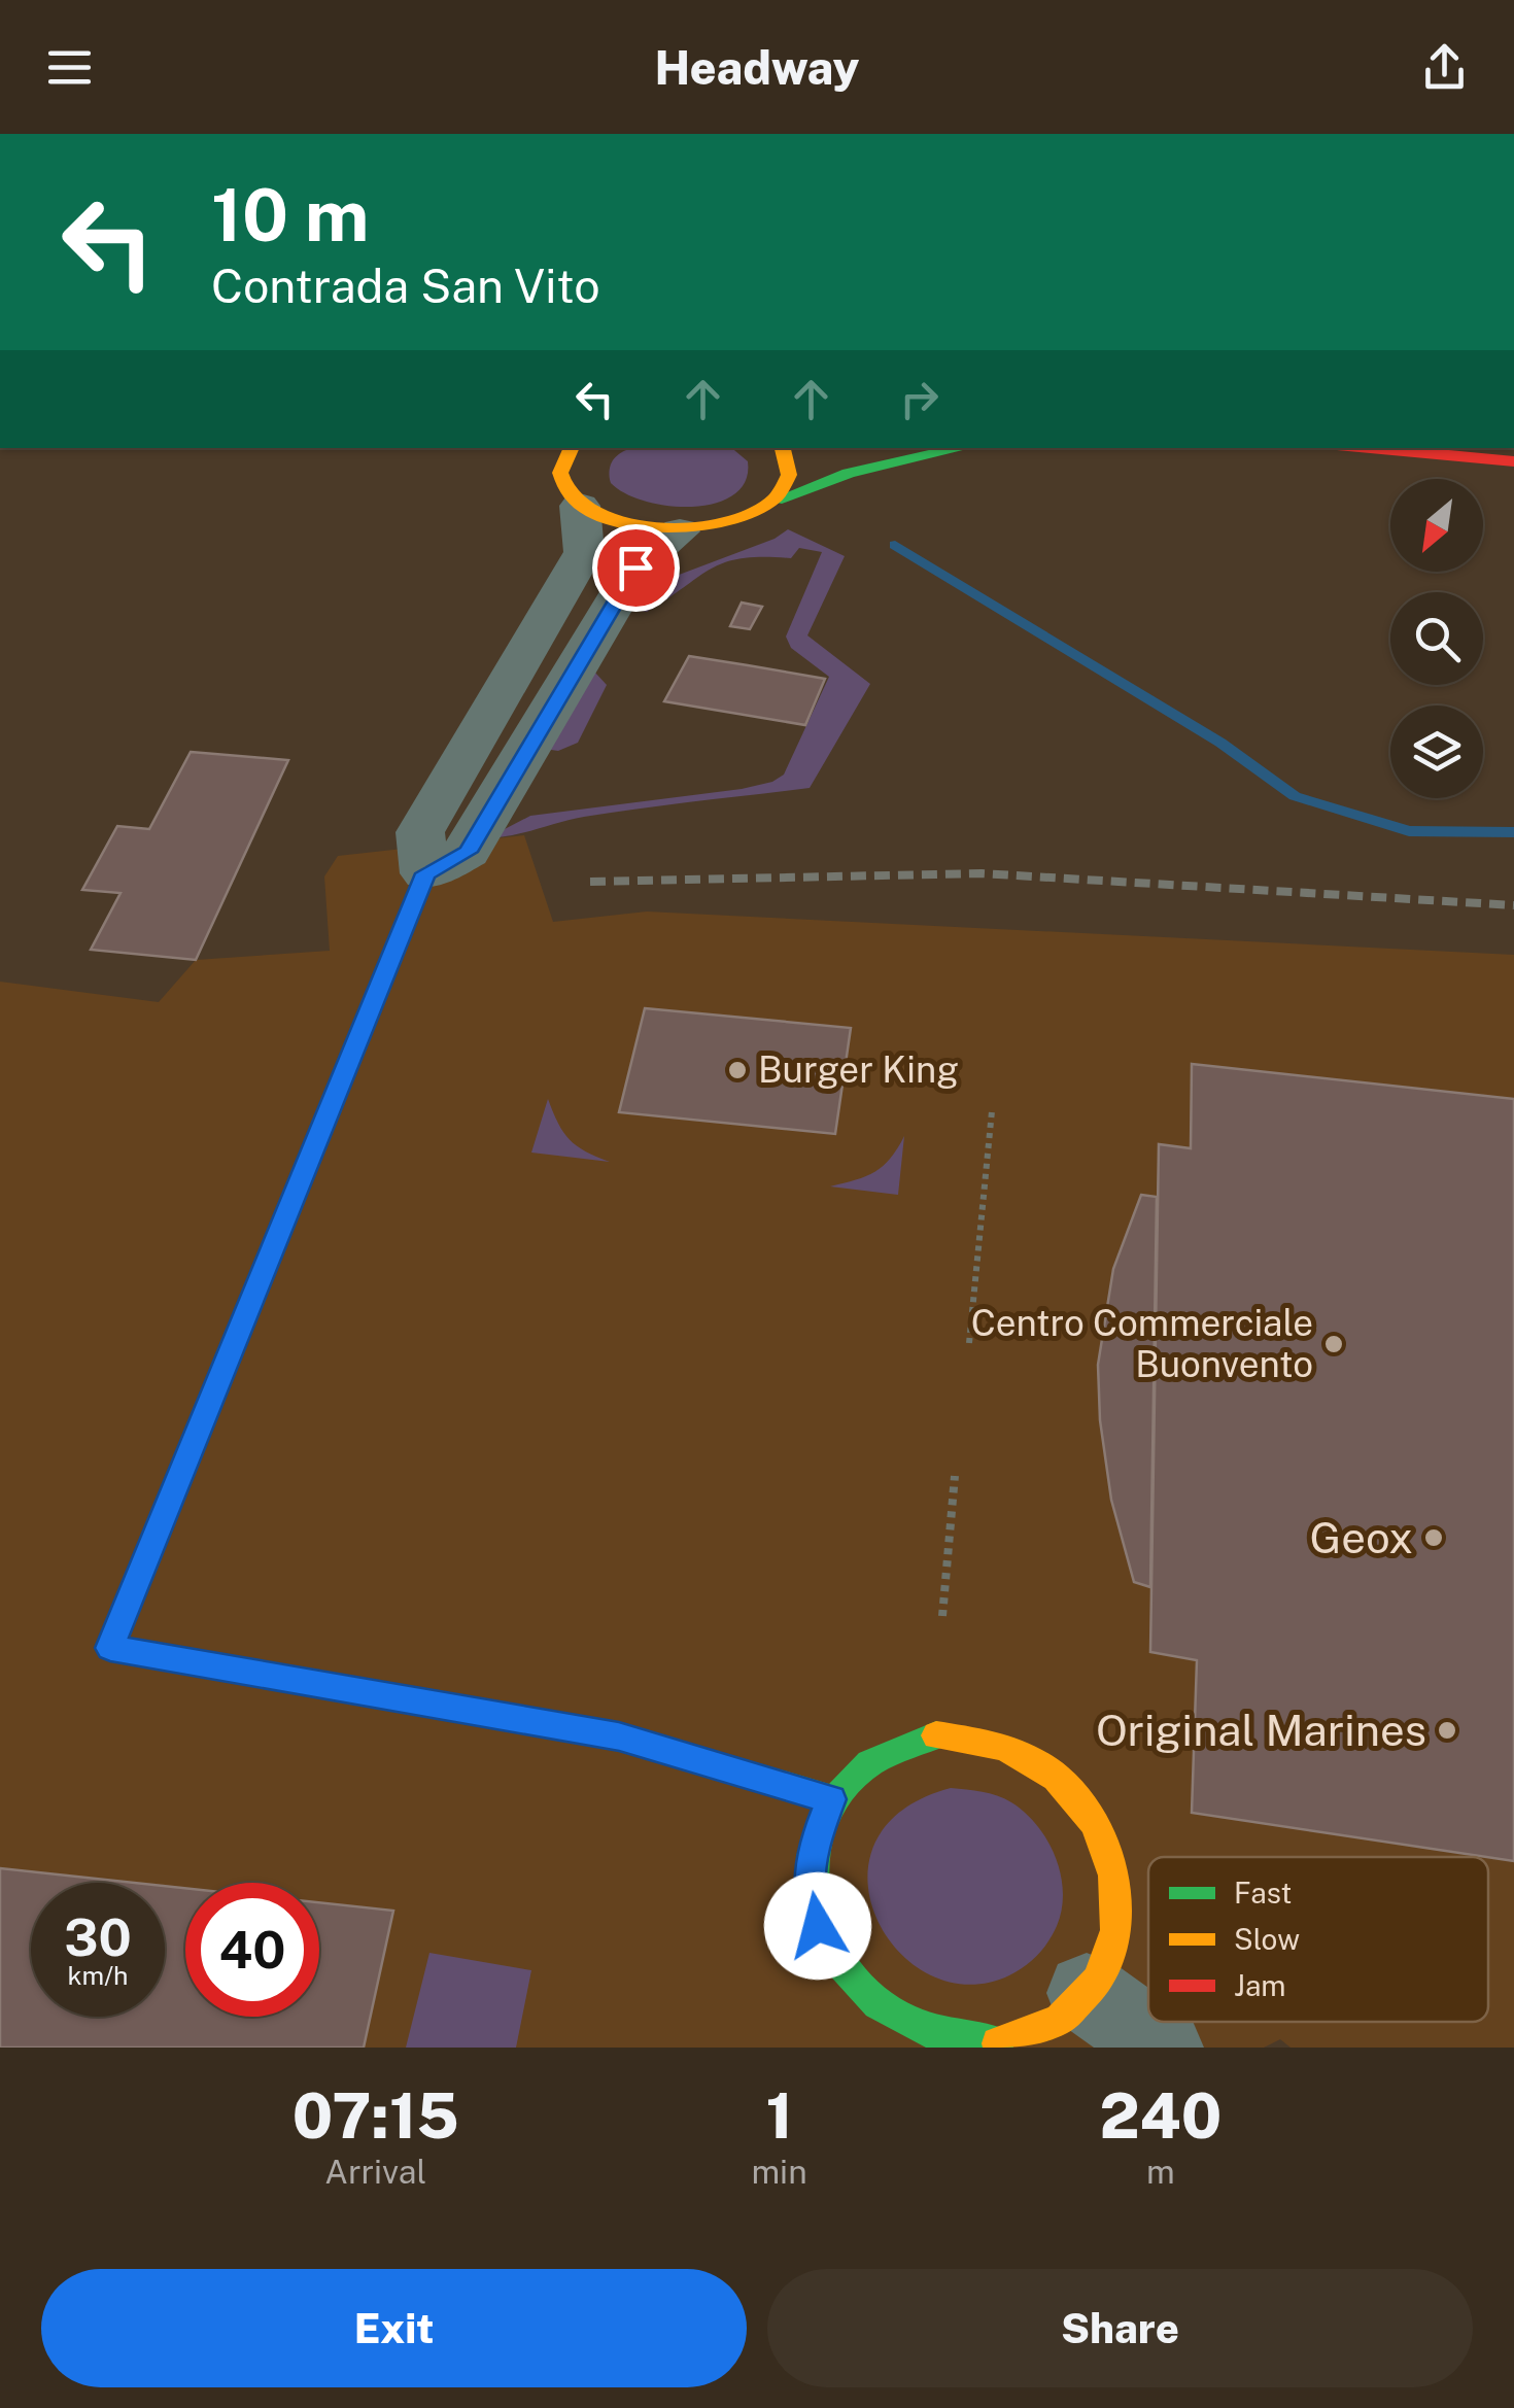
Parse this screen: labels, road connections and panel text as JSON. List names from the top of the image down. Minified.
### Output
{"places":["Burger King","Centro Commerciale Buonvento","Geox","Original Marines"],"legend":["Fast","Slow","Jam"],"north":"bottom left","page":{"header":"Headway","turn":["10 m","Contrada San Vito"],"speed":"30 km/h","limit":"40","eta":["07:15","Arrival","1","min","240","m"],"buttons":["Exit","Share"]}}
